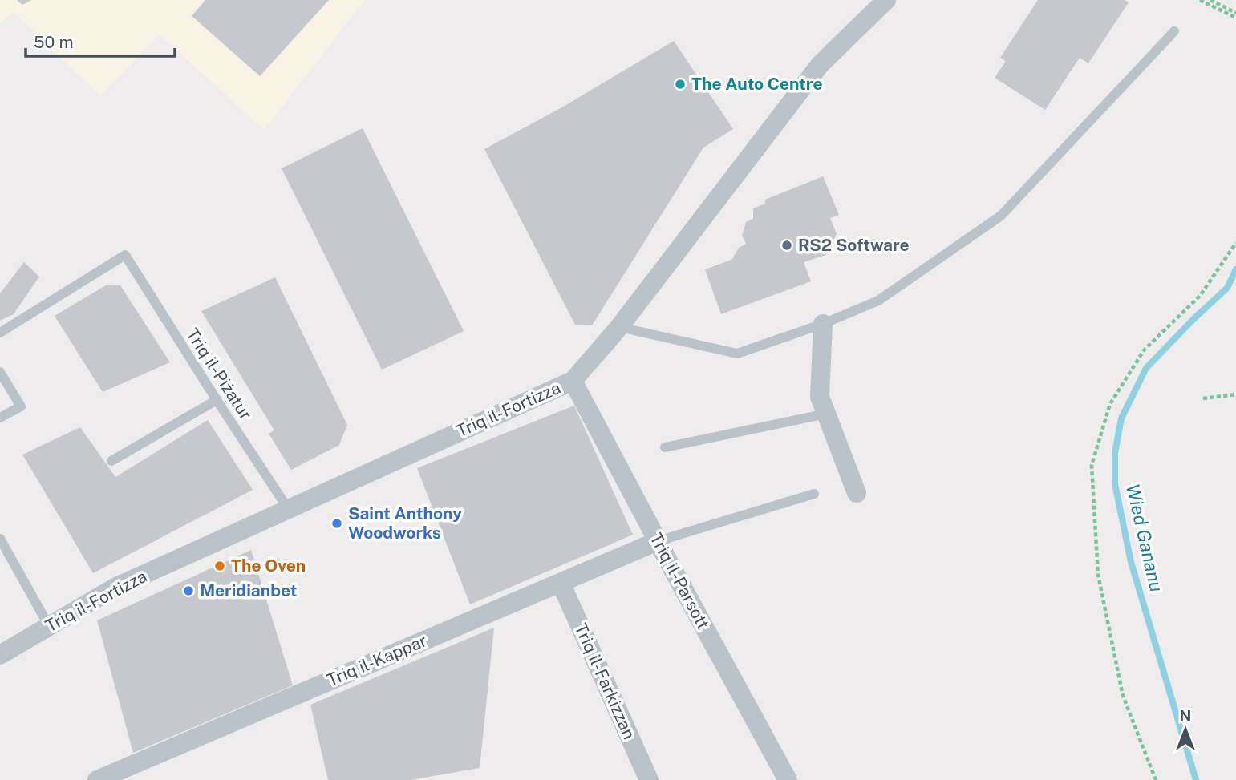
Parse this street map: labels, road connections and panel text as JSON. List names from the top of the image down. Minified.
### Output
{"streets":{"street":["Triq il-Fortizza","Triq il-Parsott","Triq il-Kappar","Triq il-Farkizzan"],"lane":["Triq il-Piżatur"]},"crossings":[["Triq il-Piżatur","Triq il-Fortizza"],["Triq il-Fortizza","Triq il-Parsott"],["Triq il-Parsott","Triq il-Kappar"],["Triq il-Kappar","Triq il-Farkizzan"]],"water":["Wied Gananu"],"places":["The Auto Centre","RS2 Software","Saint Anthony Woodworks","The Oven","Meridianbet"],"scale_bar":"50 m","north":"top"}
